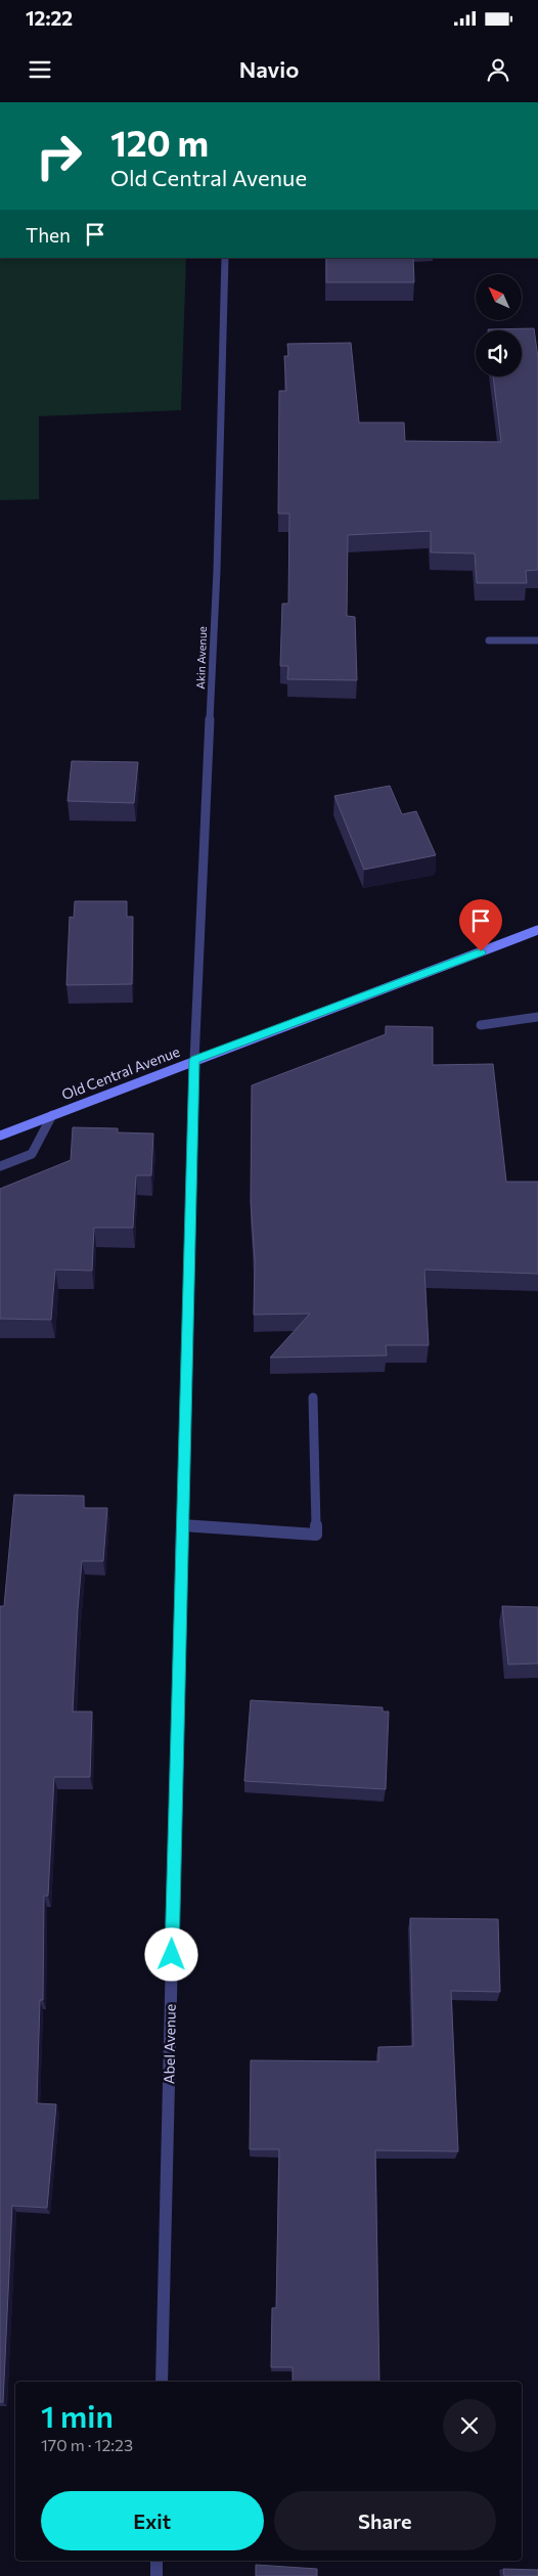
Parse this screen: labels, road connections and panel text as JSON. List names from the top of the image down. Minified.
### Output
{"streets":{"main road":["Old Central Avenue"],"street":["Akin Avenue","Abel Avenue"]},"crossings":[["Akin Avenue","Old Central Avenue"],["Akin Avenue","Abel Avenue"],["Old Central Avenue","Abel Avenue"]],"north":"top left","page":{"status":"12:22","header":"Navio","turn":["120 m","Old Central Avenue"],"then":"Then","heading":["1 min","170 m · 12:23"],"buttons":["Exit","Share"]}}
